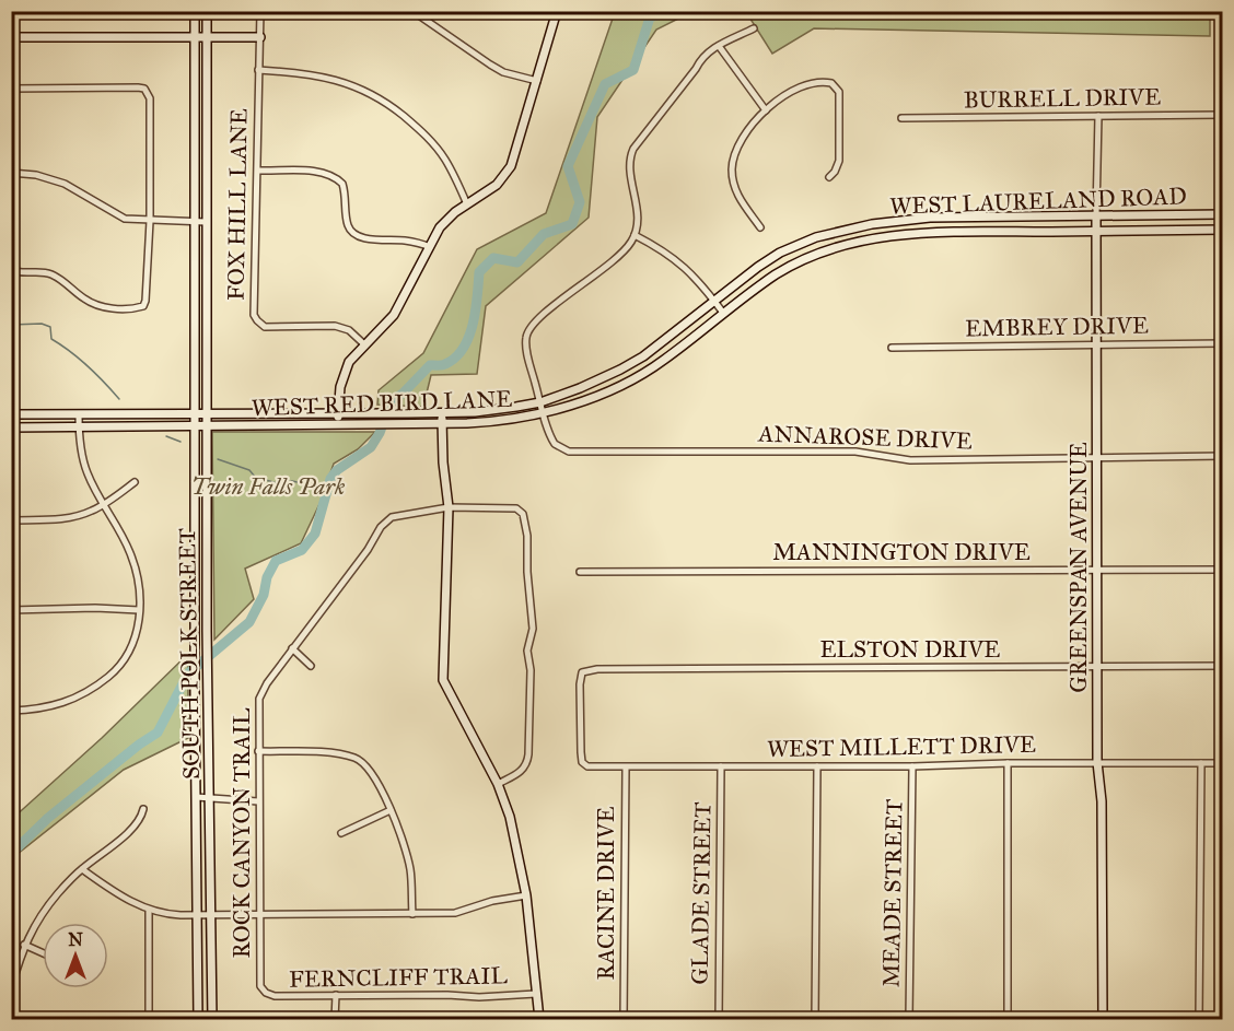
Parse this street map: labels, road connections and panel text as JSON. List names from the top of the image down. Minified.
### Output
{"streets":{"main road":["WEST LAURELAND ROAD","WEST RED BIRD LANE","GREENSPAN AVENUE","SOUTH POLK STREET"],"street":["BURRELL DRIVE","FOX HILL LANE","EMBREY DRIVE","ANNAROSE DRIVE","MANNINGTON DRIVE","ELSTON DRIVE","WEST MILLETT DRIVE","ROCK CANYON TRAIL","RACINE DRIVE","GLADE STREET","MEADE STREET","FERNCLIFF TRAIL"]},"crossings":[["BURRELL DRIVE","GREENSPAN AVENUE"],["WEST LAURELAND ROAD","WEST RED BIRD LANE"],["WEST LAURELAND ROAD","GREENSPAN AVENUE"],["EMBREY DRIVE","GREENSPAN AVENUE"],["WEST RED BIRD LANE","ANNAROSE DRIVE"],["WEST RED BIRD LANE","SOUTH POLK STREET"],["ANNAROSE DRIVE","GREENSPAN AVENUE"],["MANNINGTON DRIVE","GREENSPAN AVENUE"],["GREENSPAN AVENUE","ELSTON DRIVE"],["GREENSPAN AVENUE","WEST MILLETT DRIVE"],["ELSTON DRIVE","WEST MILLETT DRIVE"],["WEST MILLETT DRIVE","RACINE DRIVE"],["WEST MILLETT DRIVE","GLADE STREET"],["WEST MILLETT DRIVE","MEADE STREET"],["ROCK CANYON TRAIL","FERNCLIFF TRAIL"]],"parks":["Twin Falls Park"],"north":"top"}
